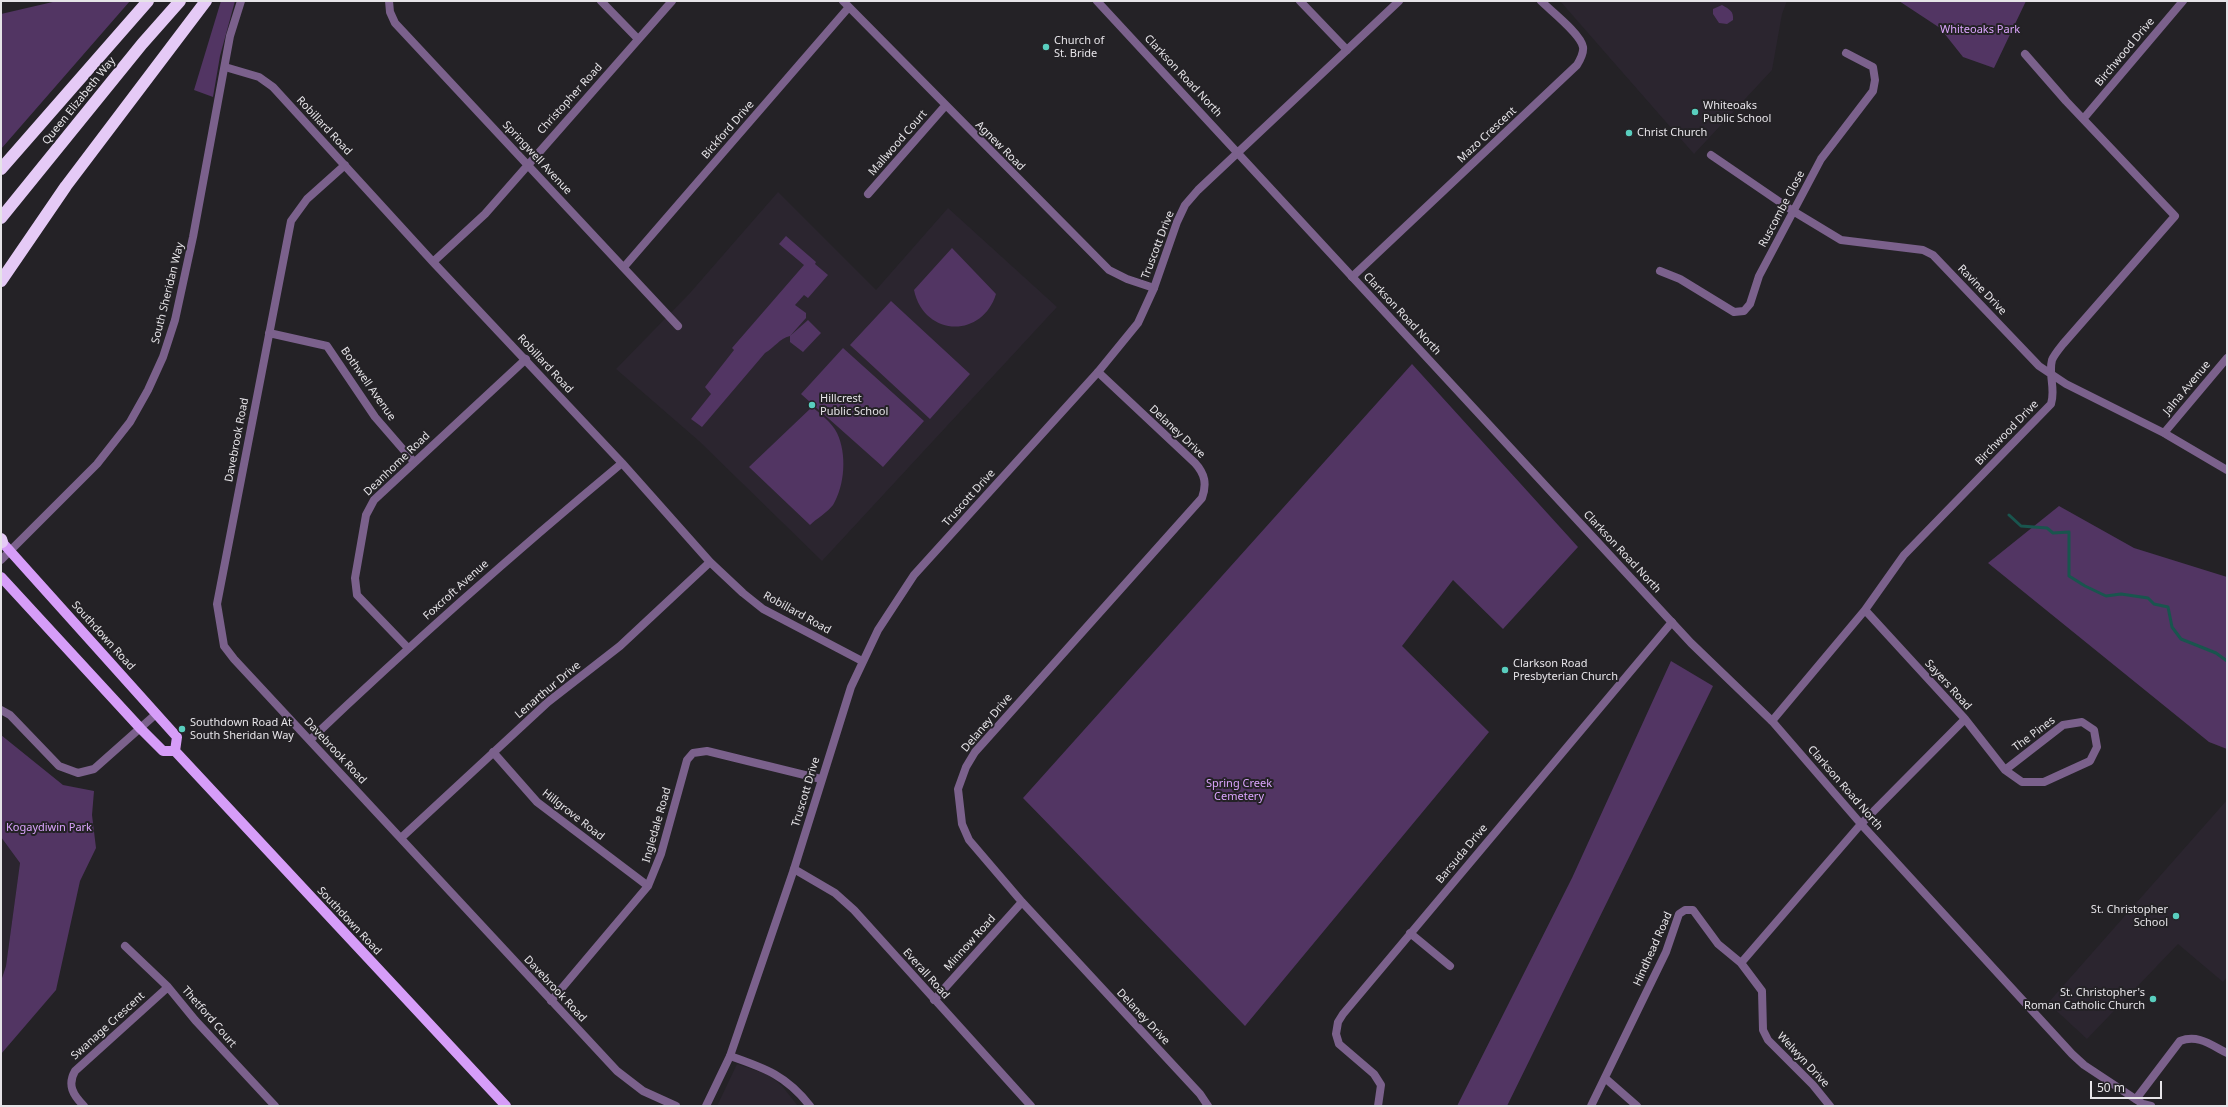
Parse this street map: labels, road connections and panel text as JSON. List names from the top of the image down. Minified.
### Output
{"streets":{"highway":["Queen Elizabeth Way"],"main road":["Southdown Road"],"street":["Birchwood Drive","Clarkson Road North","Christopher Road","Robillard Road","Bickford Drive","Mazo Crescent","Mallwood Court","Agnew Road","Springwell Avenue","Ruscombe Close","Truscott Drive","Ravine Drive","South Sheridan Way","Bothwell Avenue","Jalna Avenue","Delaney Drive","Davebrook Road","Deanhome Road","Foxcroft Avenue","Sayers Road","Lenarthur Drive","The Pines","Hillgrove Road","Ingledale Road","Barsuda Drive","Minnow Road","Hindhead Road","Everall Road","Thetford Court","Swanage Crescent","Welwyn Drive"]},"crossings":[["Birchwood Drive","Clarkson Road North"],["Birchwood Drive","Ravine Drive"],["Birchwood Drive","Sayers Road"],["Clarkson Road North","Mazo Crescent"],["Clarkson Road North","Truscott Drive"],["Clarkson Road North","Sayers Road"],["Clarkson Road North","Barsuda Drive"],["Christopher Road","Robillard Road"],["Christopher Road","Springwell Avenue"],["Robillard Road","Truscott Drive"],["Robillard Road","South Sheridan Way"],["Robillard Road","Davebrook Road"],["Robillard Road","Deanhome Road"],["Robillard Road","Foxcroft Avenue"],["Robillard Road","Lenarthur Drive"],["Bickford Drive","Agnew Road"],["Bickford Drive","Springwell Avenue"],["Mallwood Court","Agnew Road"],["Agnew Road","Truscott Drive"],["Ruscombe Close","Ravine Drive"],["Truscott Drive","Delaney Drive"],["Truscott Drive","Ingledale Road"],["Truscott Drive","Everall Road"],["Ravine Drive","Jalna Avenue"],["South Sheridan Way","Southdown Road"],["Bothwell Avenue","Davebrook Road"],["Bothwell Avenue","Deanhome Road"],["Delaney Drive","Minnow Road"],["Davebrook Road","Foxcroft Avenue"],["Davebrook Road","Lenarthur Drive"],["Davebrook Road","Ingledale Road"],["Deanhome Road","Foxcroft Avenue"],["Sayers Road","The Pines"],["Lenarthur Drive","Hillgrove Road"],["Hillgrove Road","Ingledale Road"],["Minnow Road","Everall Road"],["Hindhead Road","Welwyn Drive"],["Thetford Court","Swanage Crescent"]],"parks":["Whiteoaks Park","Spring Creek Cemetery","Kogaydiwin Park"],"places":["Church of St. Bride","Whiteoaks Public School","Christ Church","Hillcrest Public School","Clarkson Road Presbyterian Church","Southdown Road At South Sheridan Way","St. Christopher School","St. Christopher's Roman Catholic Church"],"scale_bar":"50 m"}
